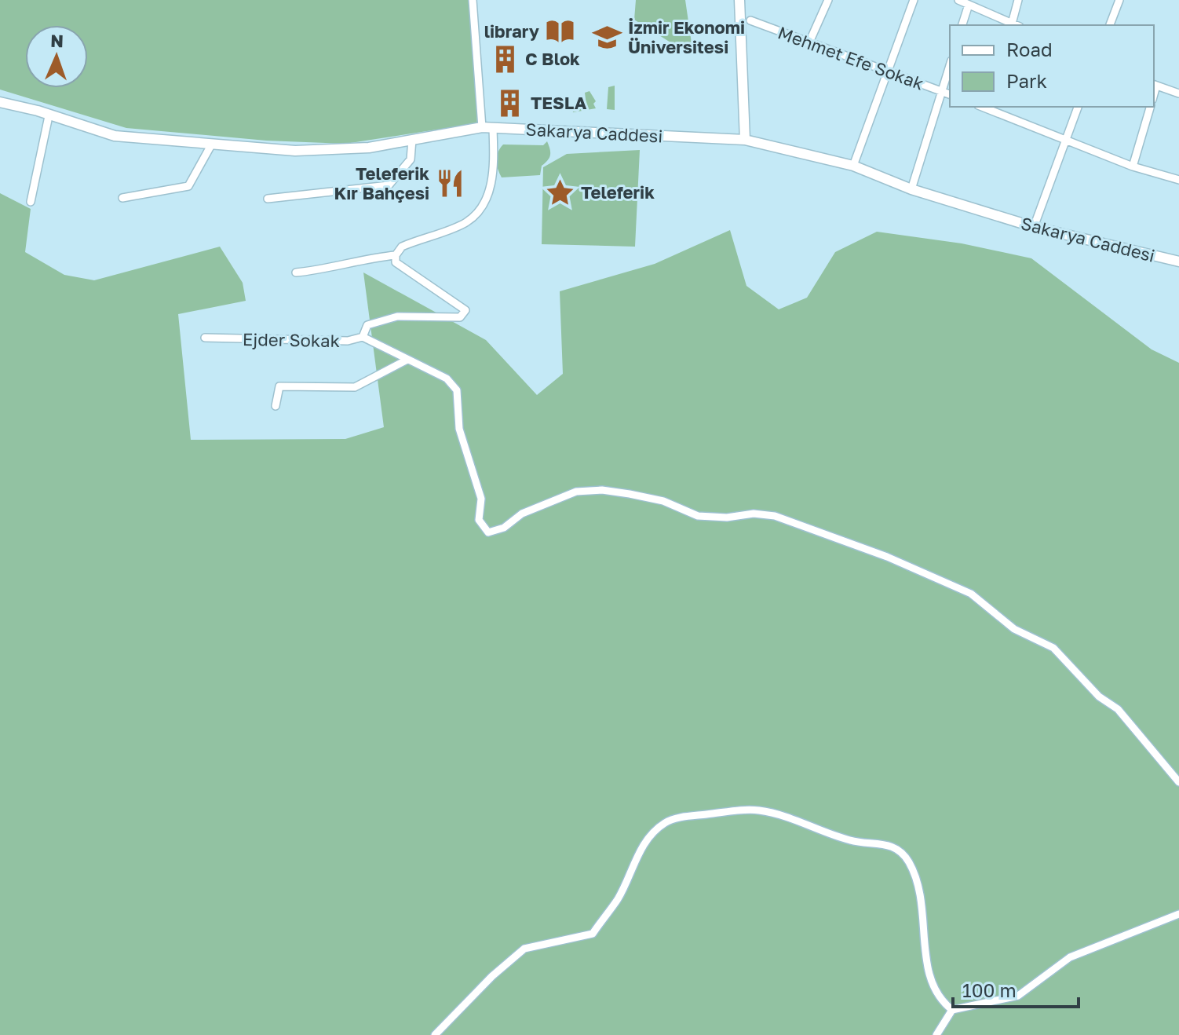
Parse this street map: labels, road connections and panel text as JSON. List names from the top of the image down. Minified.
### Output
{"streets":{"main road":["Sakarya Caddesi"],"street":["Mehmet Efe Sokak","Ejder Sokak"]},"places":{"library":["library"],"school or university":["İzmir Ekonomi Üniversitesi"],"building":["C Blok","TESLA"],"restaurant":["Teleferik Kır Bahçesi"],"place":["Teleferik"]},"legend":["Road","Park"],"scale_bar":"100 m","north":"top"}
